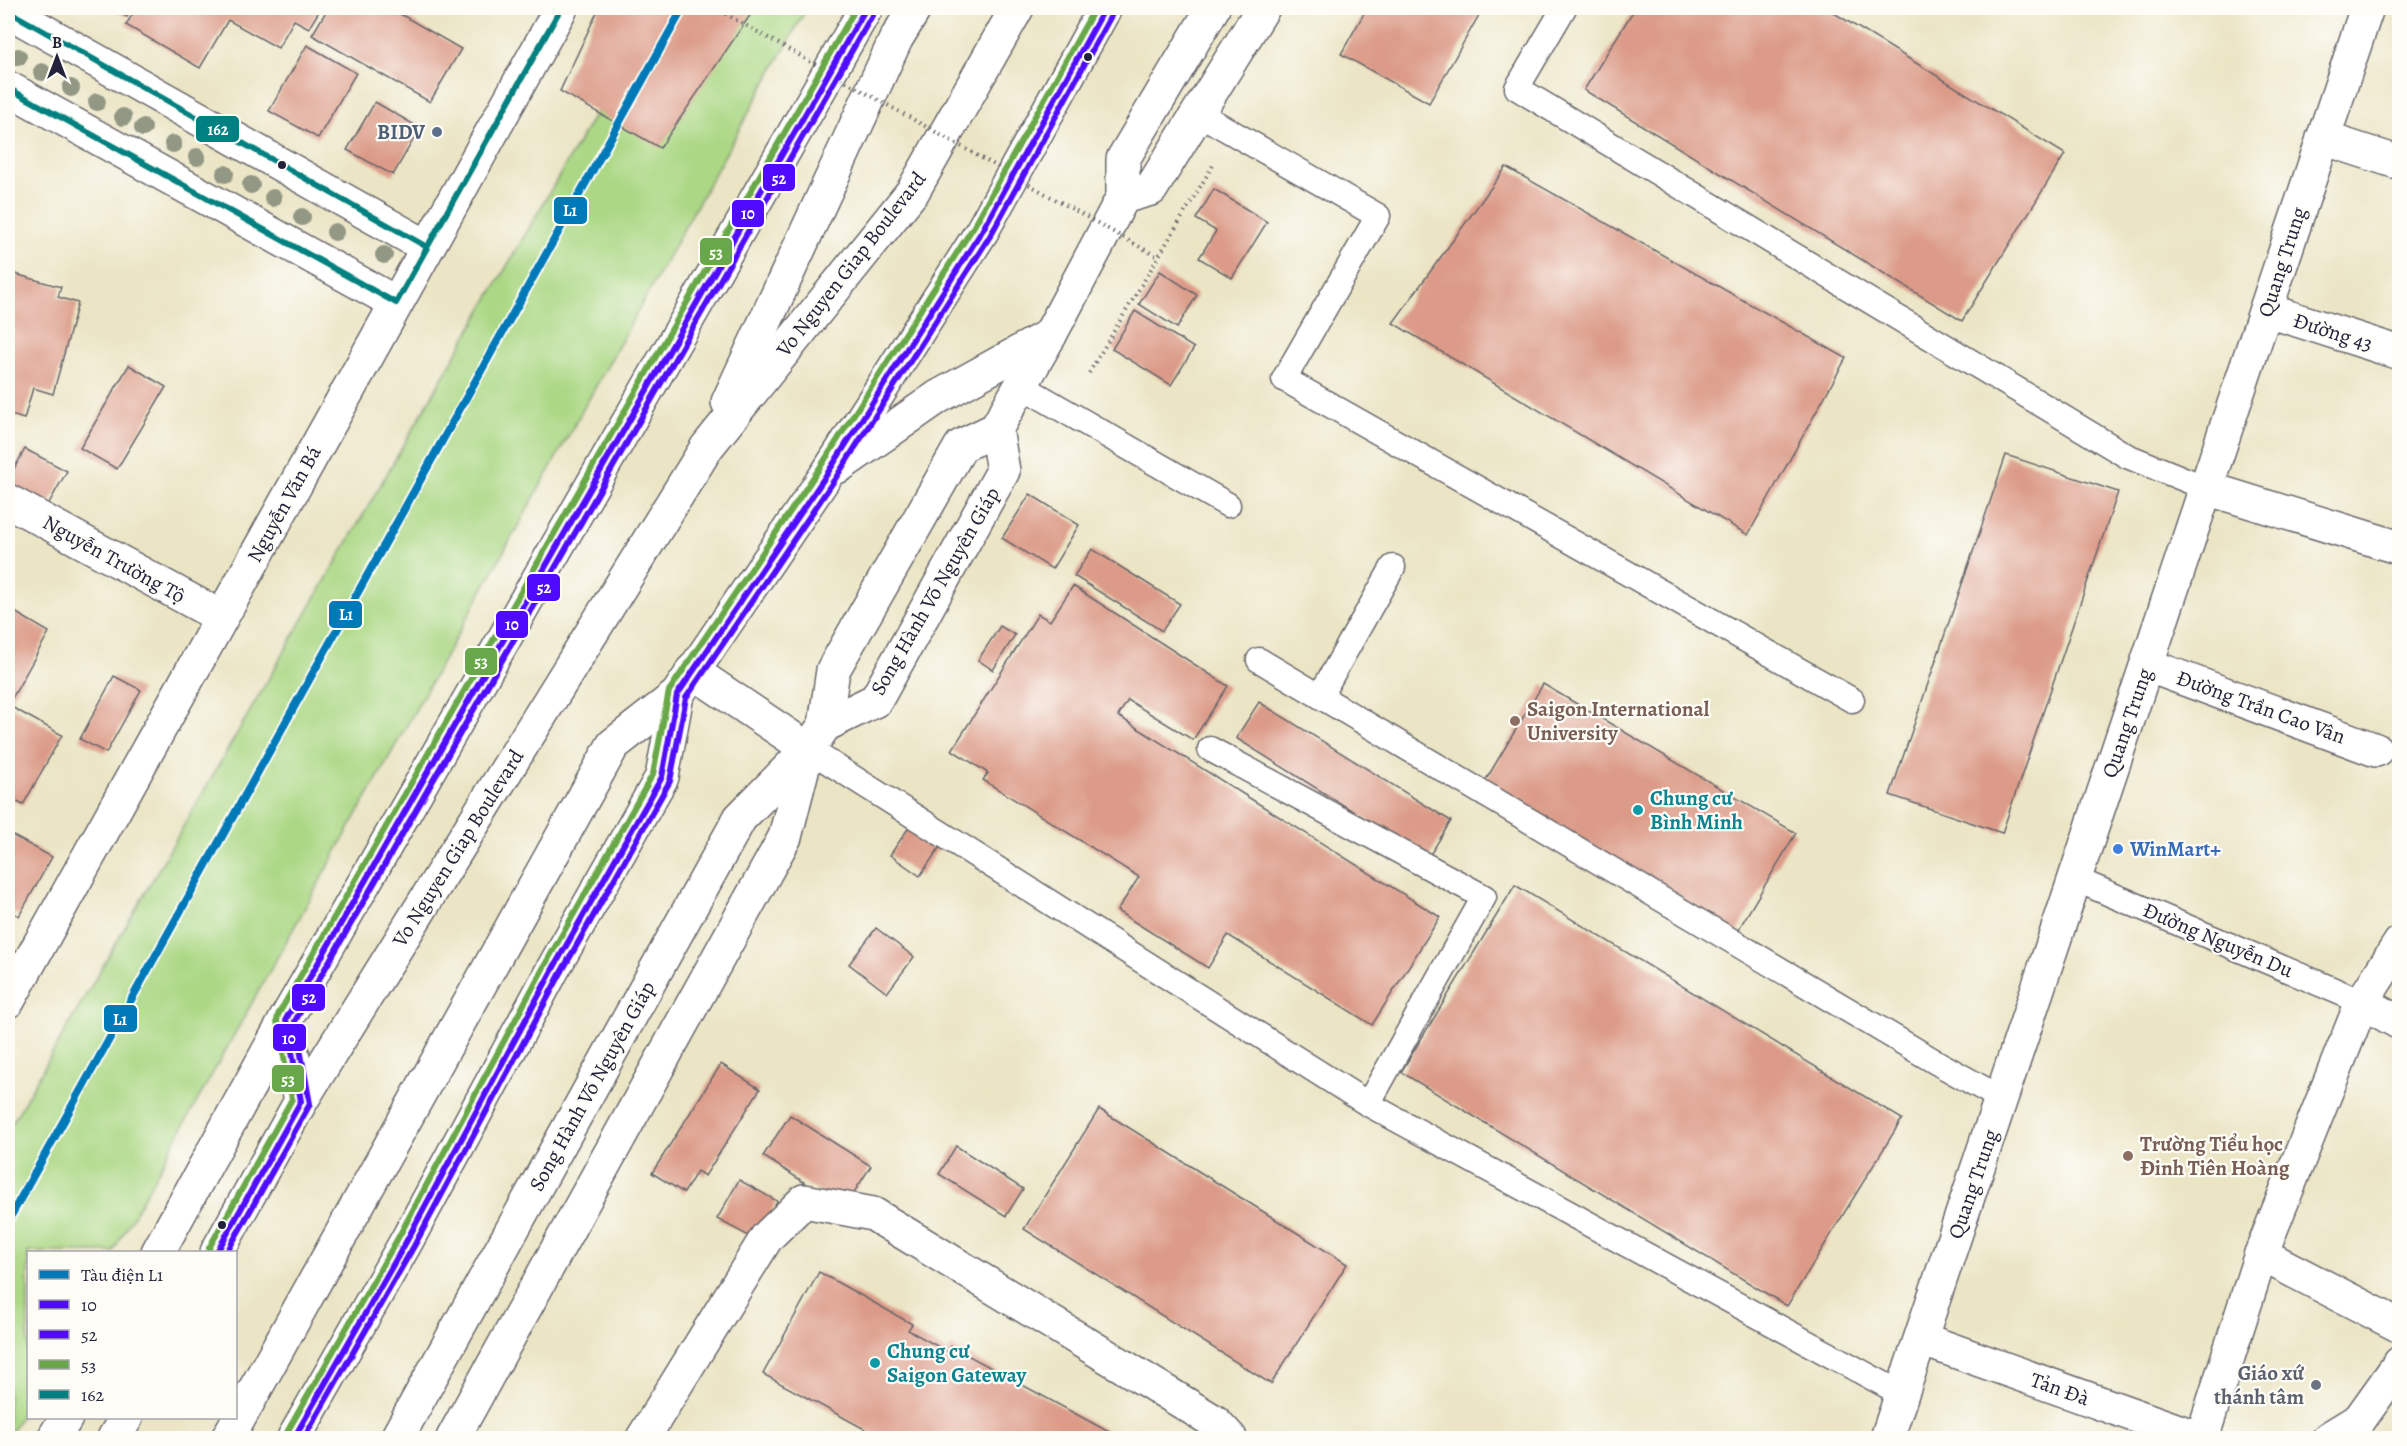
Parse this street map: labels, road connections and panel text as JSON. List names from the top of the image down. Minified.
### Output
{"streets":{"main road":["Quang Trung","Vo Nguyen Giap Boulevard","Đường 43","Nguyễn Văn Bá","Nguyễn Trường Tộ","Song Hành Võ Nguyên Giáp","Đường Trần Cao Vân","Tản Đà"],"lane":["Đường Nguyễn Du"]},"crossings":[["Quang Trung","Đường 43"],["Quang Trung","Đường Trần Cao Vân"],["Quang Trung","Đường Nguyễn Du"],["Quang Trung","Tản Đà"],["Nguyễn Văn Bá","Nguyễn Trường Tộ"]],"places":["BIDV","Saigon International University","Chung cư Bình Minh","WinMart+","Trường Tiểu học Đinh Tiên Hoàng","Chung cư Saigon Gateway","Giáo xứ thánh tâm"],"lines":["metro line L1","transit line 10","transit line 53","transit line 162","transit line 52"],"legend":["Tàu điện L1","10","52","53","162"],"north":"top"}
